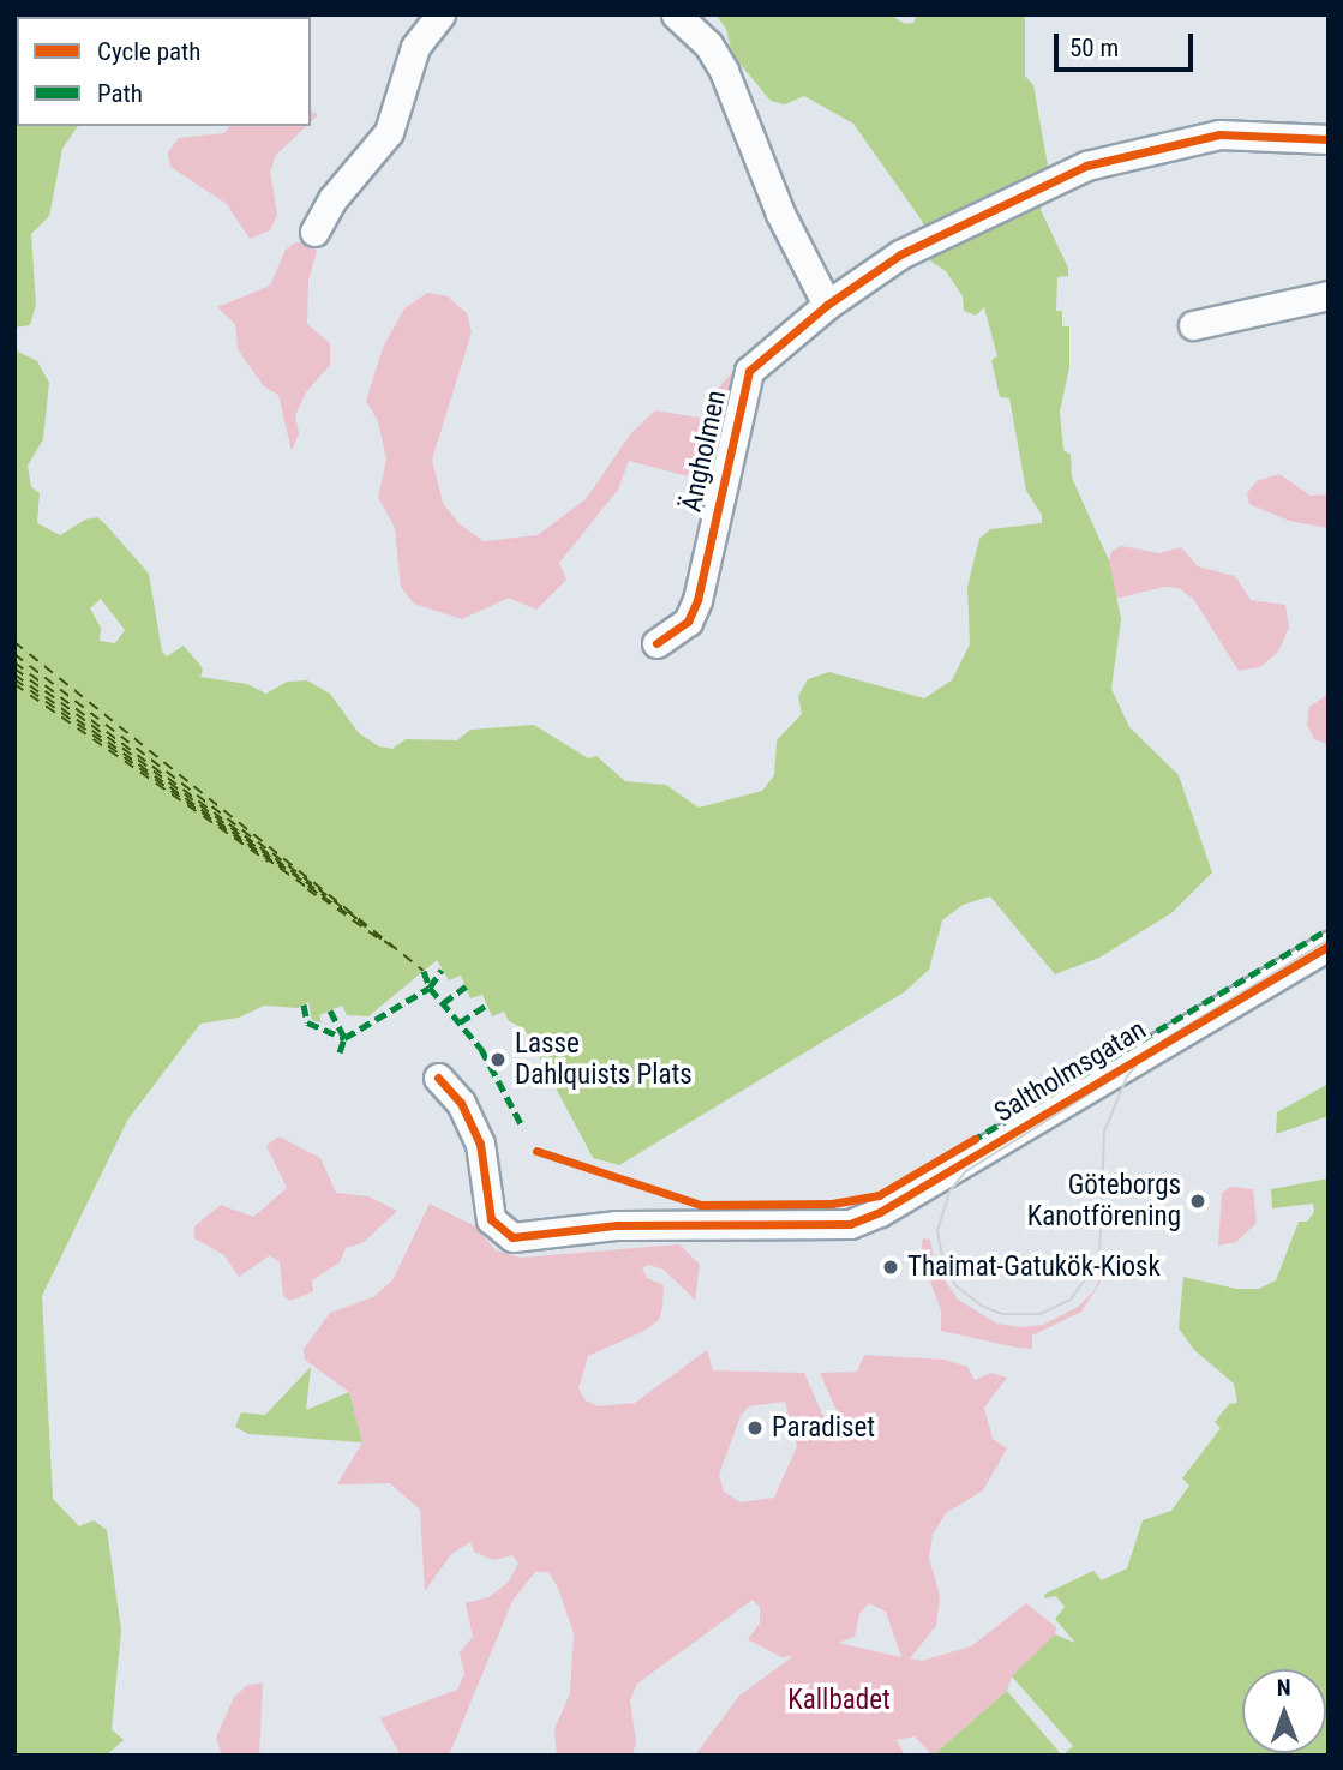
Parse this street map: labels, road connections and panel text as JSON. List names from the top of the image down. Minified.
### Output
{"streets":{"street":["Ängholmen","Saltholmsgatan"]},"parks":["Kallbadet"],"places":["Lasse Dahlquists Plats","Göteborgs Kanotförening","Thaimat-Gatukök-Kiosk","Paradiset"],"legend":["Cycle path","Path"],"scale_bar":"50 m","north":"top"}
